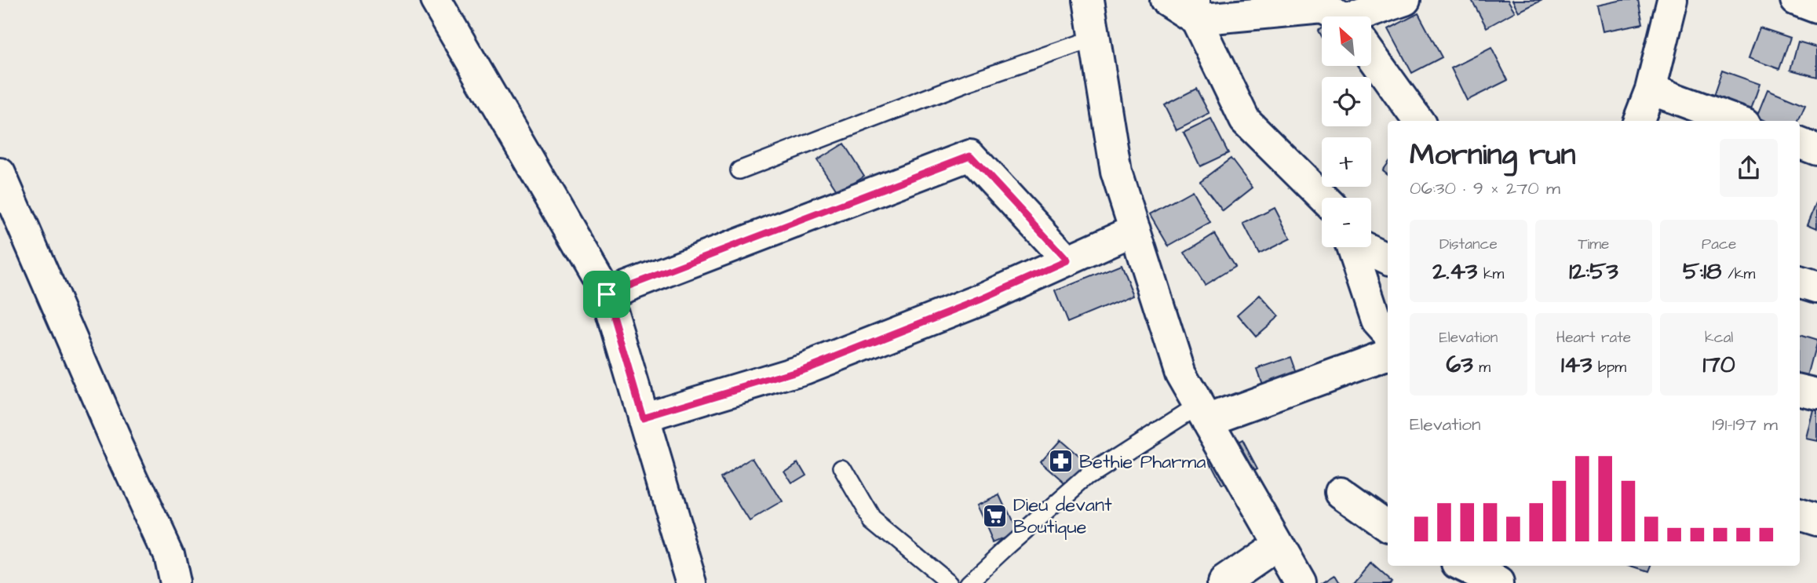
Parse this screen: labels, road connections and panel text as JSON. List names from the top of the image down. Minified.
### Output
{"places":{"pharmacy":["Bethie Pharma"],"supermarket":["Dieu devant Boutique"]},"north":"top left","page":{"map_buttons":["+","−"],"heading":["Morning run","06:30 · 9 × 270 m"],"stats":[["Distance","2.43 km"],["Time","12:53"],["Pace","5:18 /km"],["Elevation","63 m"],["Heart rate","143 bpm"],["kcal","170"]],"chart":["Elevation","191–197 m"]}}
